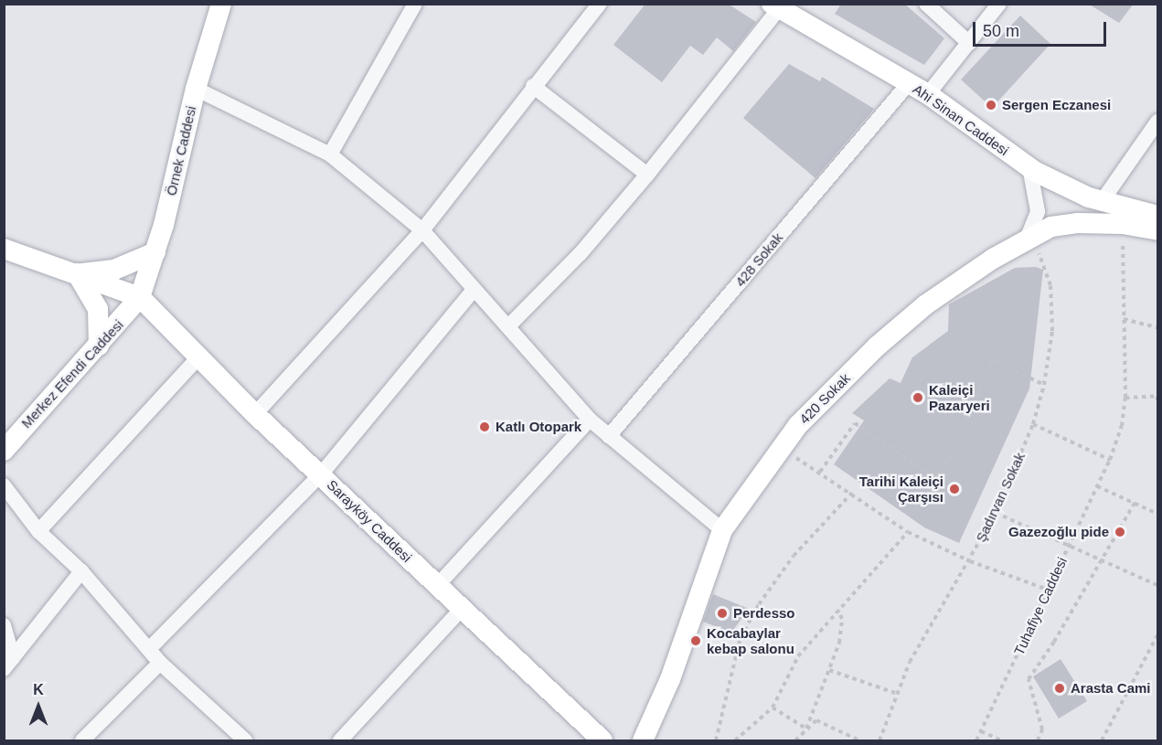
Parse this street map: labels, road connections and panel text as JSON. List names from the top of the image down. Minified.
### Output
{"streets":{"street":["Ahi Sinan Caddesi","Örnek Caddesi","428 Sokak","Merkez Efendi Caddesi","420 Sokak","Sarayköy Caddesi"],"path":["Şadırvan Sokak","Tuhafiye Caddesi"]},"crossings":[["Ahi Sinan Caddesi","428 Sokak"],["Örnek Caddesi","Merkez Efendi Caddesi"],["Örnek Caddesi","Sarayköy Caddesi"],["Merkez Efendi Caddesi","Sarayköy Caddesi"],["420 Sokak","Şadırvan Sokak"]],"places":["Sergen Eczanesi","Kaleiçi Pazaryeri","Katlı Otopark","Tarihi Kaleiçi Çarşısı","Gazezoğlu pide","Perdesso","Kocabaylar kebap salonu","Arasta Cami"],"scale_bar":"50 m","north":"top"}
